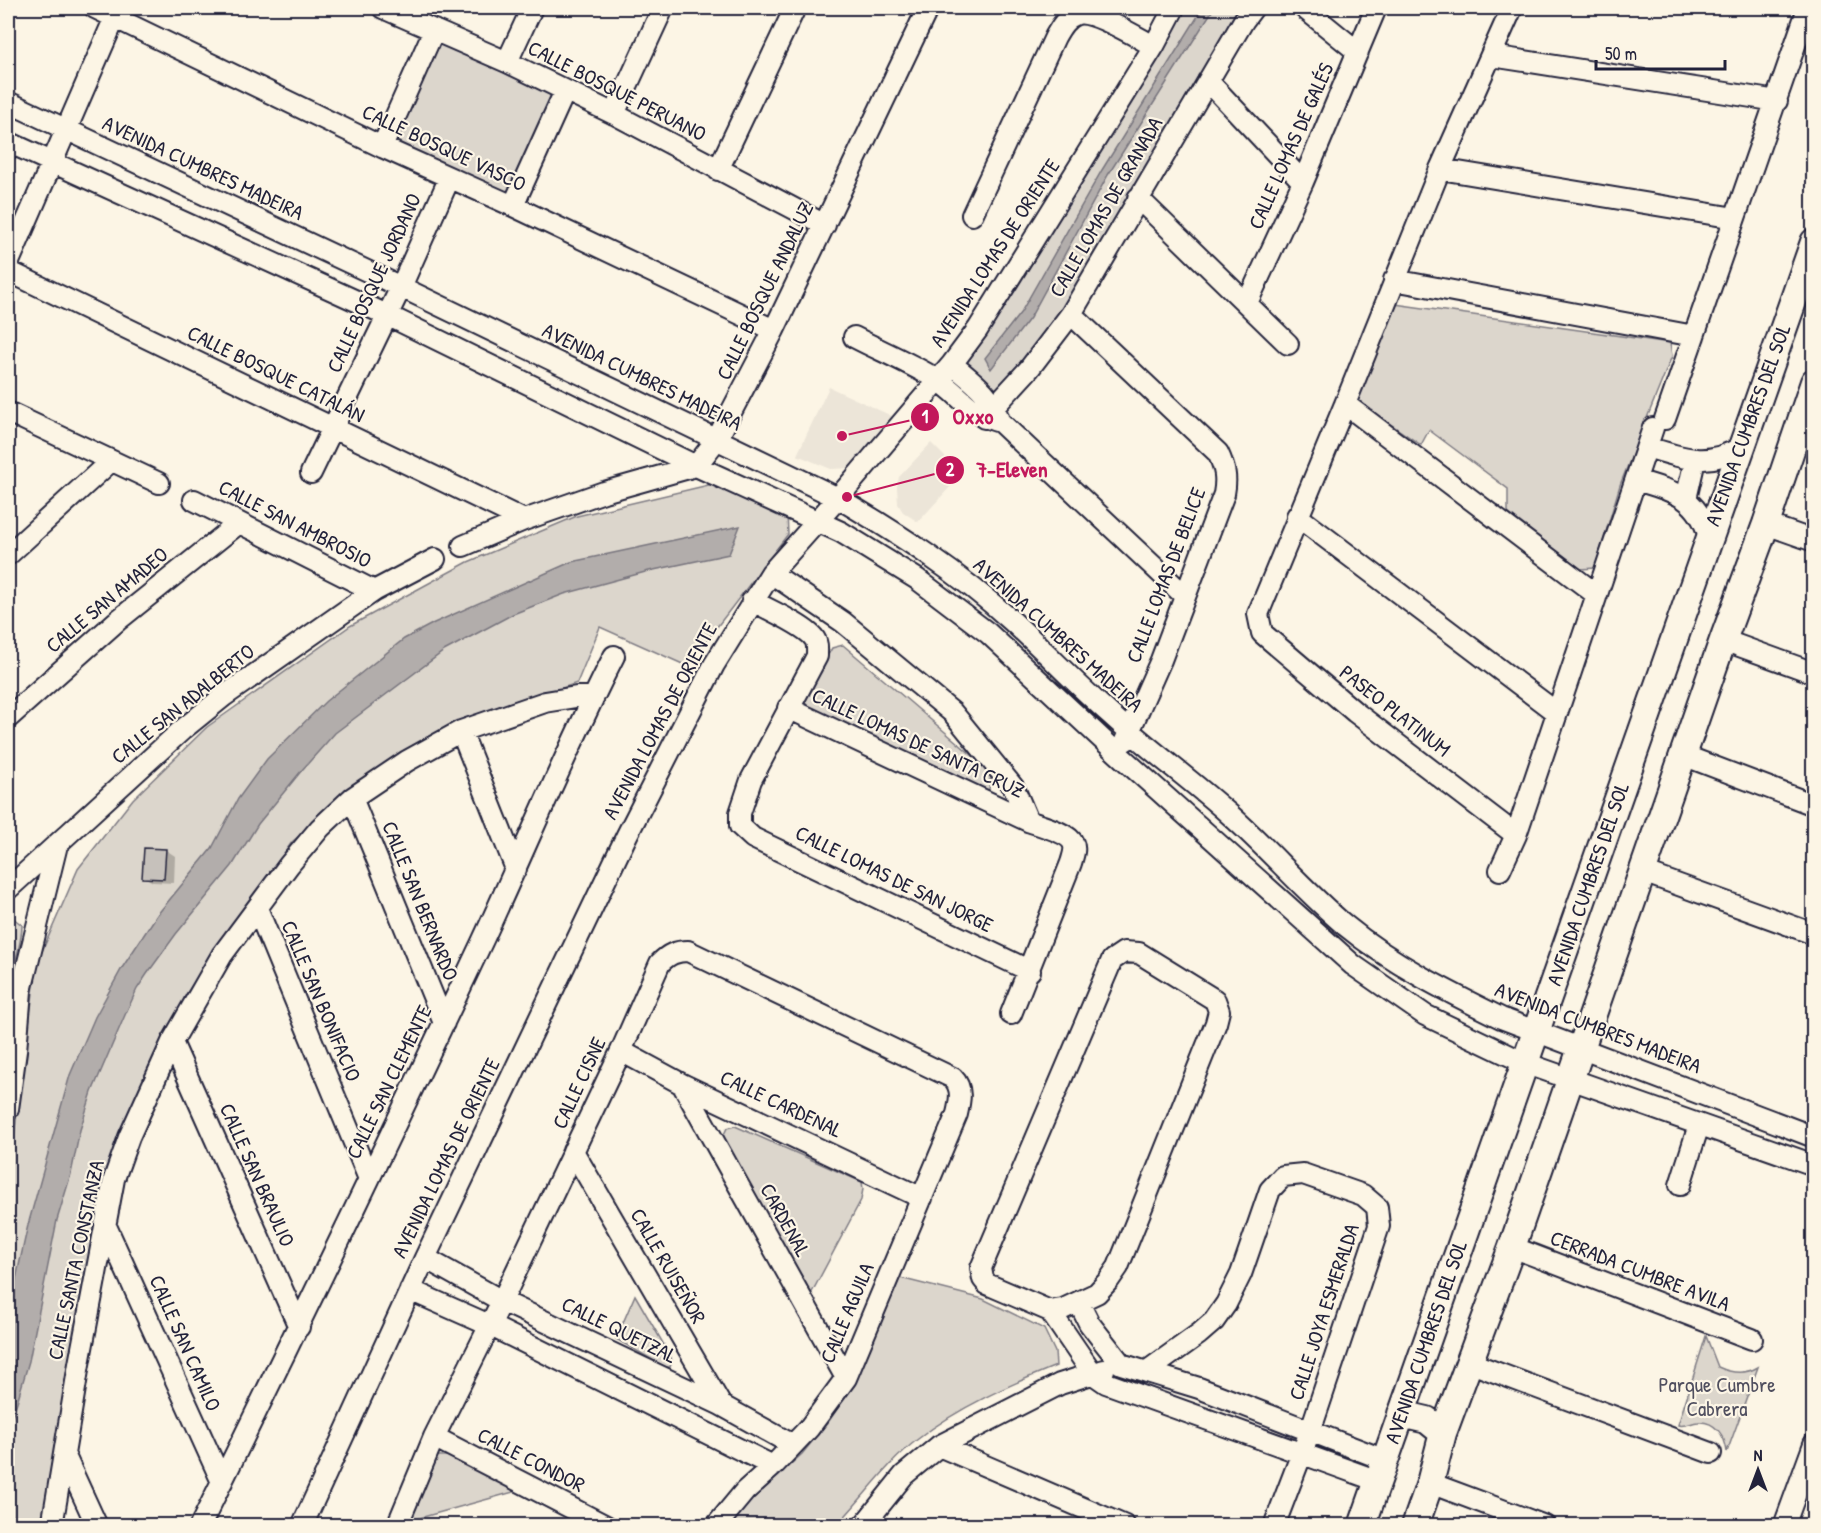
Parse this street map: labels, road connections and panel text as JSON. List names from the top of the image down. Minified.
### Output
{"streets":{"main road":["AVENIDA CUMBRES DEL SOL"],"street":["CALLE BOSQUE PERUANO","CALLE LOMAS DE GALÉS","CALLE BOSQUE VASCO","AVENIDA CUMBRES MADEIRA","CALLE LOMAS DE GRANADA","AVENIDA LOMAS DE ORIENTE","CALLE BOSQUE JORDANO","CALLE BOSQUE ANDALUZ","CALLE BOSQUE CATALÁN","CALLE SAN AMBROSIO","CALLE LOMAS DE BELICE","CALLE SAN AMADEO","CALLE SAN ADALBERTO","PASEO PLATINUM","CALLE LOMAS DE SANTA CRUZ","CALLE LOMAS DE SAN JORGE","CALLE SAN BERNARDO","CALLE SAN BONIFACIO","CALLE SAN CLEMENTE","CALLE CISNE","CALLE CARDENAL","CALLE SAN BRAULIO","CARDENAL","CALLE SANTA CONSTANZA","CALLE RUISEÑOR","CERRADA CUMBRE AVILA","CALLE JOYA ESMERALDA","CALLE AGUILA","CALLE QUETZAL","CALLE SAN CAMILO","CALLE CONDOR"]},"crossings":[["CALLE BOSQUE PERUANO","CALLE BOSQUE ANDALUZ"],["CALLE BOSQUE VASCO","CALLE BOSQUE JORDANO"],["CALLE BOSQUE VASCO","CALLE BOSQUE ANDALUZ"],["AVENIDA CUMBRES MADEIRA","AVENIDA LOMAS DE ORIENTE"],["AVENIDA CUMBRES MADEIRA","CALLE BOSQUE JORDANO"],["AVENIDA CUMBRES MADEIRA","CALLE BOSQUE ANDALUZ"],["AVENIDA CUMBRES MADEIRA","AVENIDA CUMBRES DEL SOL"],["AVENIDA CUMBRES MADEIRA","CALLE LOMAS DE BELICE"],["CALLE LOMAS DE GRANADA","CALLE LOMAS DE BELICE"],["AVENIDA LOMAS DE ORIENTE","CALLE LOMAS DE SANTA CRUZ"],["AVENIDA LOMAS DE ORIENTE","CALLE QUETZAL"],["CALLE BOSQUE JORDANO","CALLE BOSQUE CATALÁN"],["CALLE SAN AMBROSIO","CALLE SAN AMADEO"],["CALLE SAN AMBROSIO","CALLE SAN ADALBERTO"],["CALLE LOMAS DE SANTA CRUZ","CALLE LOMAS DE SAN JORGE"],["CALLE SAN BERNARDO","CALLE SAN CLEMENTE"],["CALLE SAN BERNARDO","CALLE SANTA CONSTANZA"],["CALLE SAN BONIFACIO","CALLE SAN CLEMENTE"],["CALLE SAN BONIFACIO","CALLE SANTA CONSTANZA"],["CALLE SAN CLEMENTE","CALLE SAN BRAULIO"],["CALLE SAN CLEMENTE","CALLE SANTA CONSTANZA"],["CALLE SAN CLEMENTE","CALLE SAN CAMILO"],["CALLE CISNE","CALLE CARDENAL"],["CALLE CISNE","CALLE RUISEÑOR"],["CALLE CISNE","CALLE AGUILA"],["CALLE CISNE","CALLE QUETZAL"],["CALLE CISNE","CALLE CONDOR"],["CALLE CARDENAL","CARDENAL"],["CALLE CARDENAL","CALLE AGUILA"],["CALLE SAN BRAULIO","CALLE SANTA CONSTANZA"],["CARDENAL","CALLE AGUILA"],["CALLE SANTA CONSTANZA","CALLE SAN CAMILO"],["CALLE RUISEÑOR","CALLE QUETZAL"],["CALLE AGUILA","CALLE QUETZAL"]],"parks":["Parque Cumbre Cabrera"],"places":["Oxxo","7-Eleven"],"scale_bar":"50 m","north":"top"}
